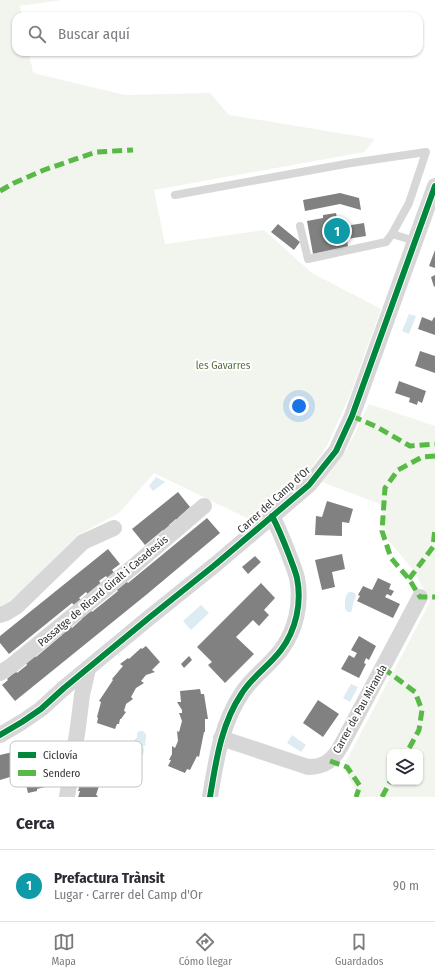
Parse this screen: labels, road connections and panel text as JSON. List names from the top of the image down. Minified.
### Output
{"streets":{"street":["Carrer del Camp d'Or","Passatge de Ricard Giralt i Casadesús","Carrer de Pau Miranda"]},"parks":["les Gavarres"],"legend":["Ciclovía","Sendero"],"page":{"search":"Buscar aquí","pins":"1","heading":"Cerca","list":[{"mark":"1","name":"Prefactura Trànsit","note":"Lugar · Carrer del Camp d'Or","value":"90 m"}],"nav":["Mapa","Cómo llegar","Guardados"]}}
